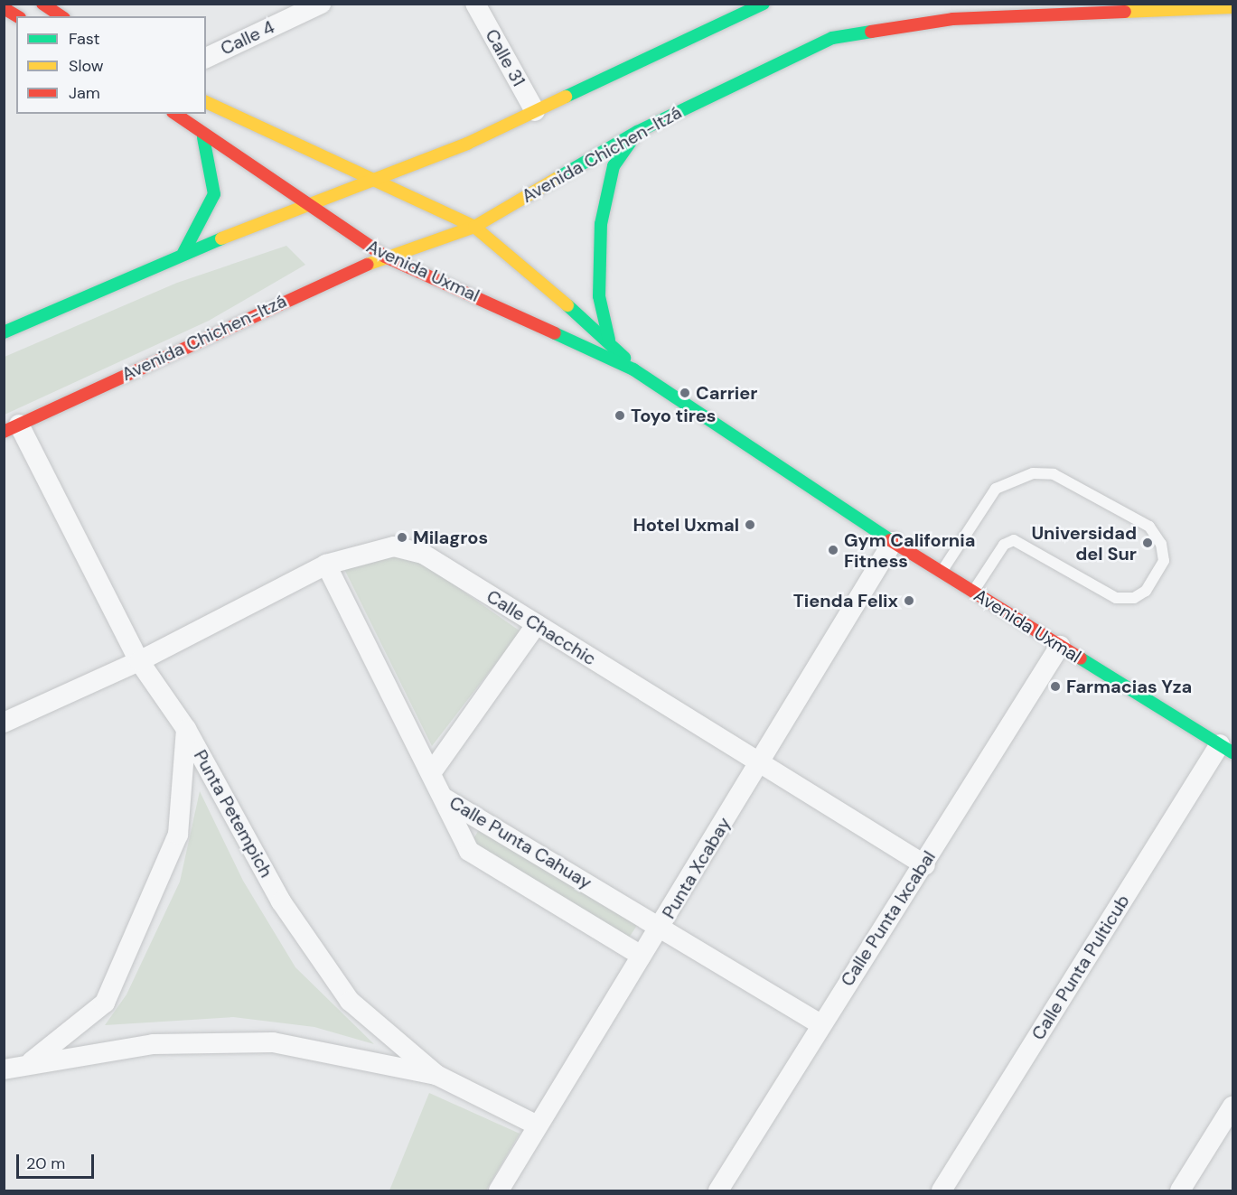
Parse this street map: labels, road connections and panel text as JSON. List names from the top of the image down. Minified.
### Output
{"streets":{"main road":["Avenida Chichen-Itzá","Avenida Uxmal"],"street":["Calle 4","Calle 31","Calle Chacchic","Punta Petempich","Calle Punta Cahuay","Punta Xcabay","Calle Punta Ixcabal","Calle Punta Pulticub"]},"crossings":[["Avenida Chichen-Itzá","Avenida Uxmal"],["Avenida Chichen-Itzá","Punta Petempich"],["Avenida Uxmal","Punta Xcabay"],["Avenida Uxmal","Calle Punta Ixcabal"],["Avenida Uxmal","Calle Punta Pulticub"],["Calle Chacchic","Punta Petempich"],["Calle Chacchic","Calle Punta Cahuay"],["Calle Chacchic","Punta Xcabay"],["Calle Chacchic","Calle Punta Ixcabal"],["Punta Petempich","Punta Xcabay"],["Calle Punta Cahuay","Punta Xcabay"],["Calle Punta Cahuay","Calle Punta Ixcabal"]],"places":["Carrier","Toyo tires","Hotel Uxmal","Milagros","Universidad del Sur","Gym California Fitness","Tienda Felix","Farmacias Yza"],"legend":["Fast","Slow","Jam"],"scale_bar":"20 m"}
